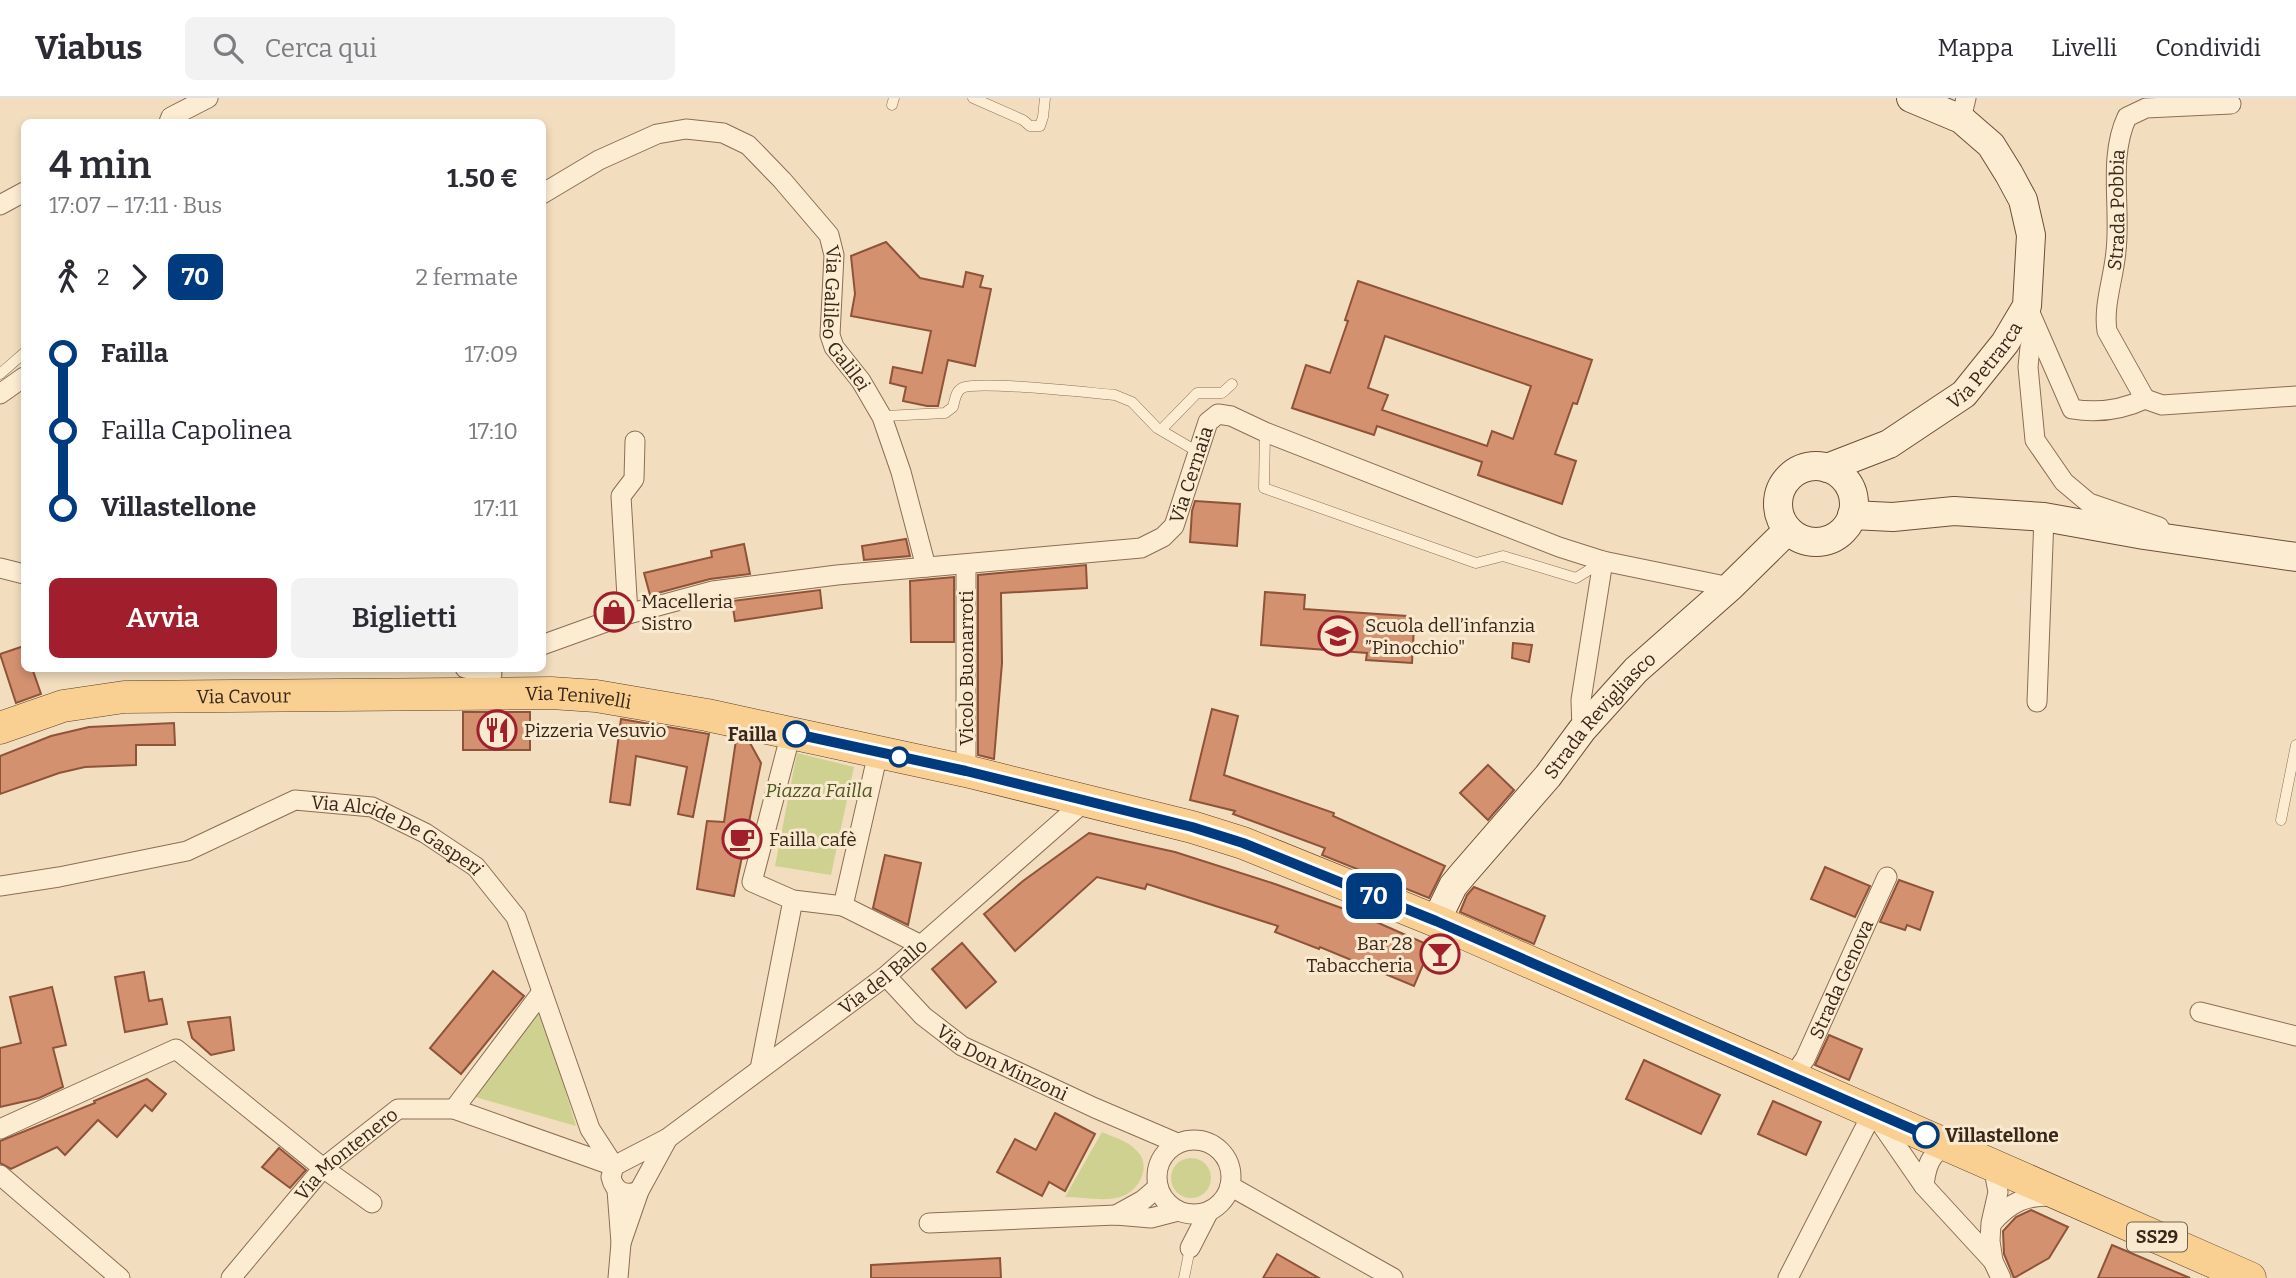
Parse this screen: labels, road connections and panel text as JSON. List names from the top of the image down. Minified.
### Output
{"streets":{"main road":["Via Cavour","Via Tenivelli","SS29"],"street":["Strada Pobbia","Via Galileo Galilei","Via Petrarca","Via Cernaia","Vicolo Buonarroti","Strada Revigliasco","Via Alcide De Gasperi","Via del Ballo","Strada Genova","Via Don Minzoni","Via Montenero"]},"crossings":[["Via Galileo Galilei","Via Cernaia"],["Via Petrarca","Strada Revigliasco"],["Via Cernaia","Vicolo Buonarroti"],["Via Cernaia","Strada Revigliasco"],["Vicolo Buonarroti","Via Tenivelli"],["Via Cavour","Via Tenivelli"],["Via Tenivelli","Strada Revigliasco"],["Via Tenivelli","Via del Ballo"],["Via Tenivelli","SS29"],["Strada Revigliasco","SS29"],["Via Alcide De Gasperi","Via del Ballo"],["Via Alcide De Gasperi","Via Montenero"],["Via del Ballo","Via Don Minzoni"],["Via del Ballo","Via Montenero"],["Strada Genova","SS29"]],"parks":["Piazza Failla"],"places":{"shop":["Macelleria Sistro"],"school or university":["Scuola dell’infanzia ”Pinocchio\""],"restaurant":["Pizzeria Vesuvio"],"other":["Failla","Villastellone"],"cafe":["Failla cafè"],"bar":["Bar 28 Tabaccheria"]},"lines":["bus line 70"],"page":{"header":"Viabus","search":"Cerca qui","nav":["Mappa","Livelli","Condividi"],"on_map":"70","heading":["4 min","17:07 – 17:11 · Bus","1.50 €"],"legs":["2","70","2 fermate"],"list":[{"name":"Failla","value":"17:09"},{"name":"Failla Capolinea","value":"17:10"},{"name":"Villastellone","value":"17:11"}],"buttons":["Avvia","Biglietti"]}}
